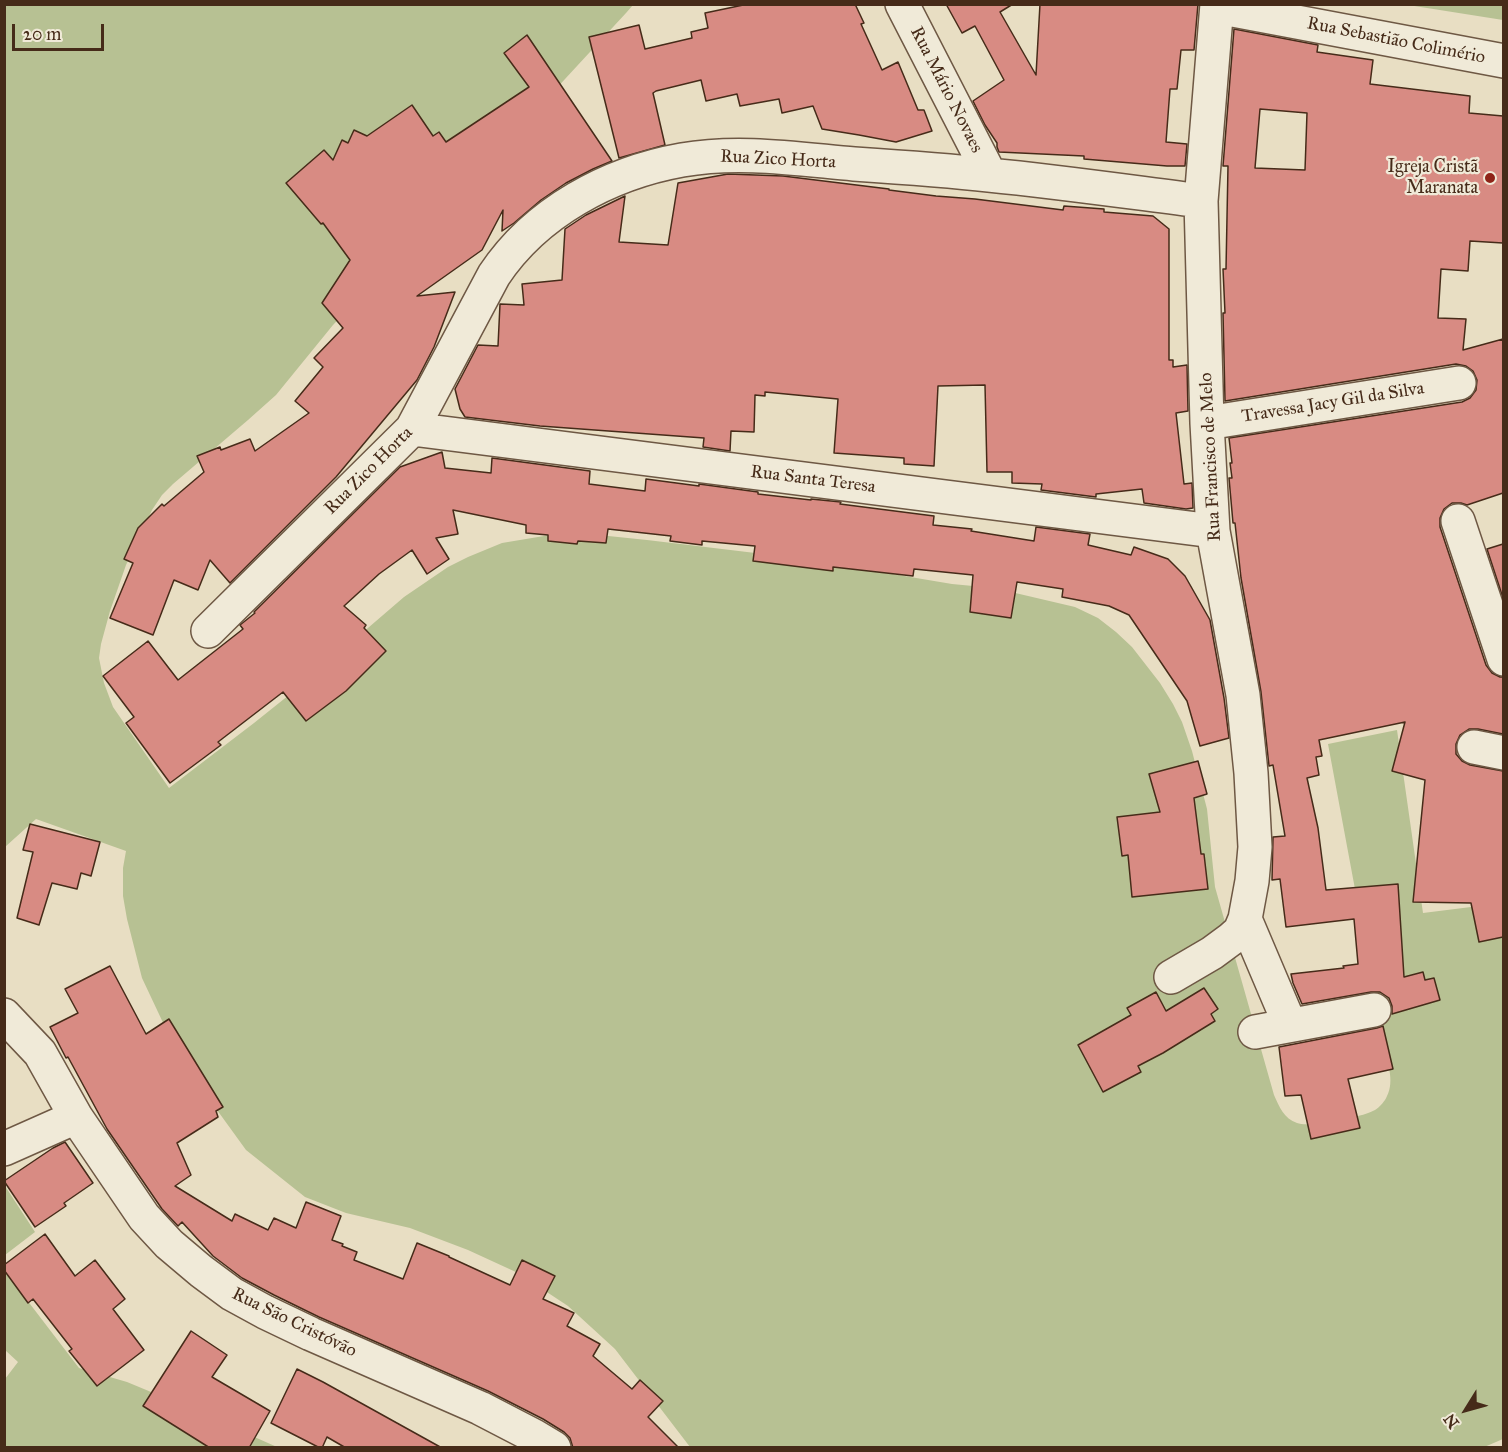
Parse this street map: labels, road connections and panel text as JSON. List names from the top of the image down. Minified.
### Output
{"streets":{"street":["Rua Sebastião Colimério","Rua Mário Novaes","Rua Zico Horta","Travessa Jacy Gil da Silva","Rua Francisco de Melo","Rua Santa Teresa","Rua São Cristóvão"]},"crossings":[["Rua Sebastião Colimério","Rua Francisco de Melo"],["Rua Mário Novaes","Rua Zico Horta"],["Rua Zico Horta","Rua Francisco de Melo"],["Rua Zico Horta","Rua Santa Teresa"],["Travessa Jacy Gil da Silva","Rua Francisco de Melo"],["Rua Francisco de Melo","Rua Santa Teresa"]],"places":["Igreja Cristã Maranata"],"scale_bar":"20 m","north":"bottom left"}
